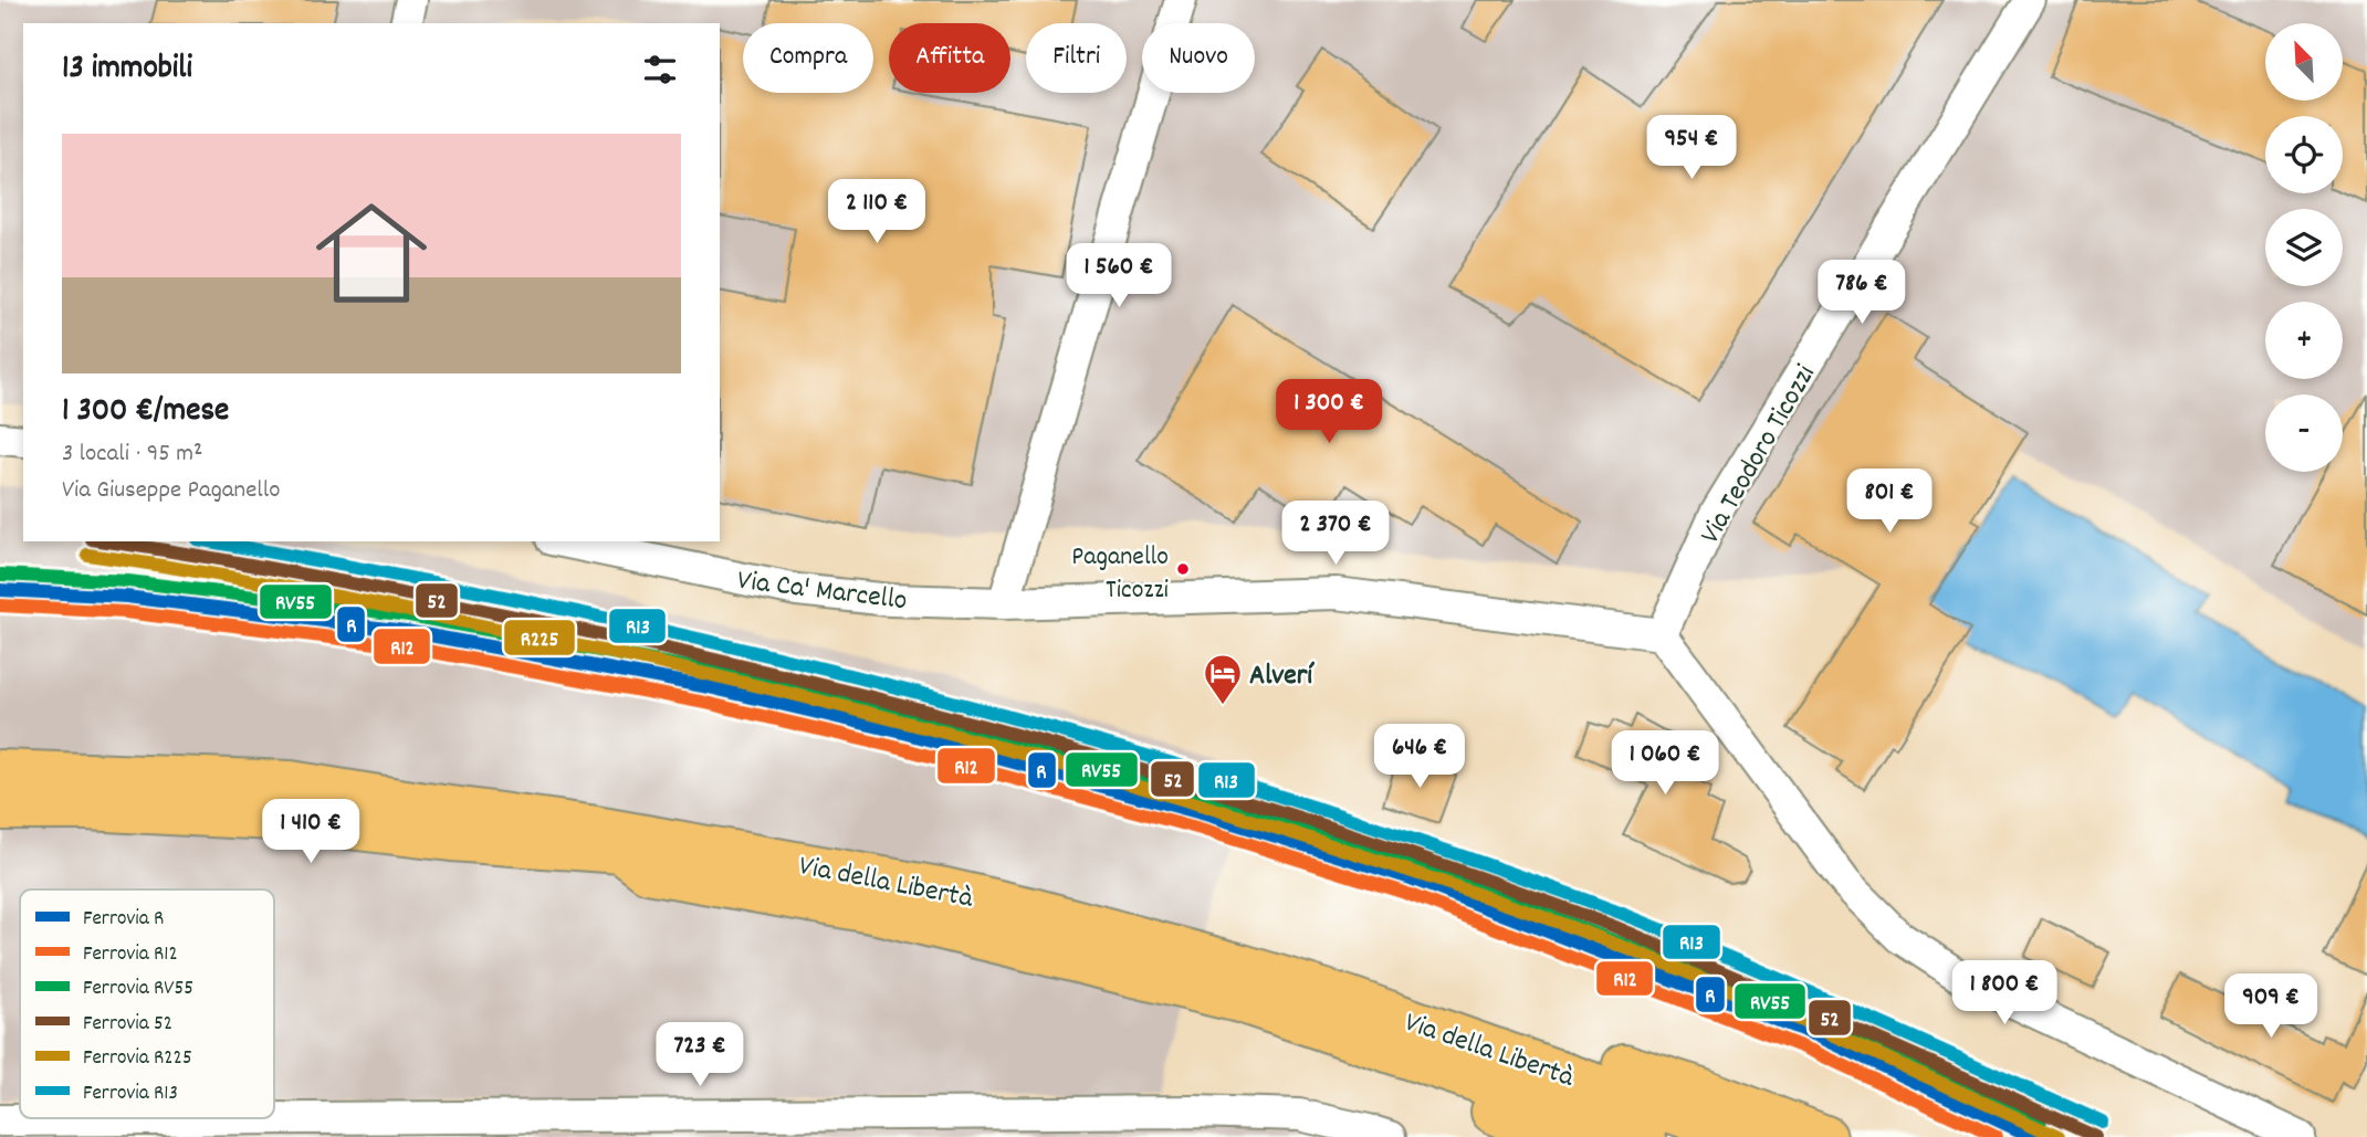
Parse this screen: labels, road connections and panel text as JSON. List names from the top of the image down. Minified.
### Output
{"streets":{"highway":["Via della Libertà"],"street":["Via Teodoro Ticozzi","Via Ca' Marcello"]},"crossings":[["Via Teodoro Ticozzi","Via Ca' Marcello"]],"places":{"other":["Paganello Ticozzi"],"hotel":["Alverí"]},"lines":["rail line 52","rail line R13","rail line R225","rail line RV55","rail line R","rail line R12"],"legend":["Ferrovia R","Ferrovia R12","Ferrovia RV55","Ferrovia 52","Ferrovia R225","Ferrovia R13"],"north":"top left","page":{"map_buttons":["+","−"],"chip":["Compra","Affitta","Filtri","Nuovo"],"heading":"13 immobili","price":["954 €","2 110 €","1 560 €","786 €","1 300 €","801 €","2 370 €","646 €","1 060 €","1 410 €","1 800 €","909 €","723 €"],"list":[{"name":"1 300 €/mese","note":"3 locali · 95 m² · Via Giuseppe Paganello"}]}}
